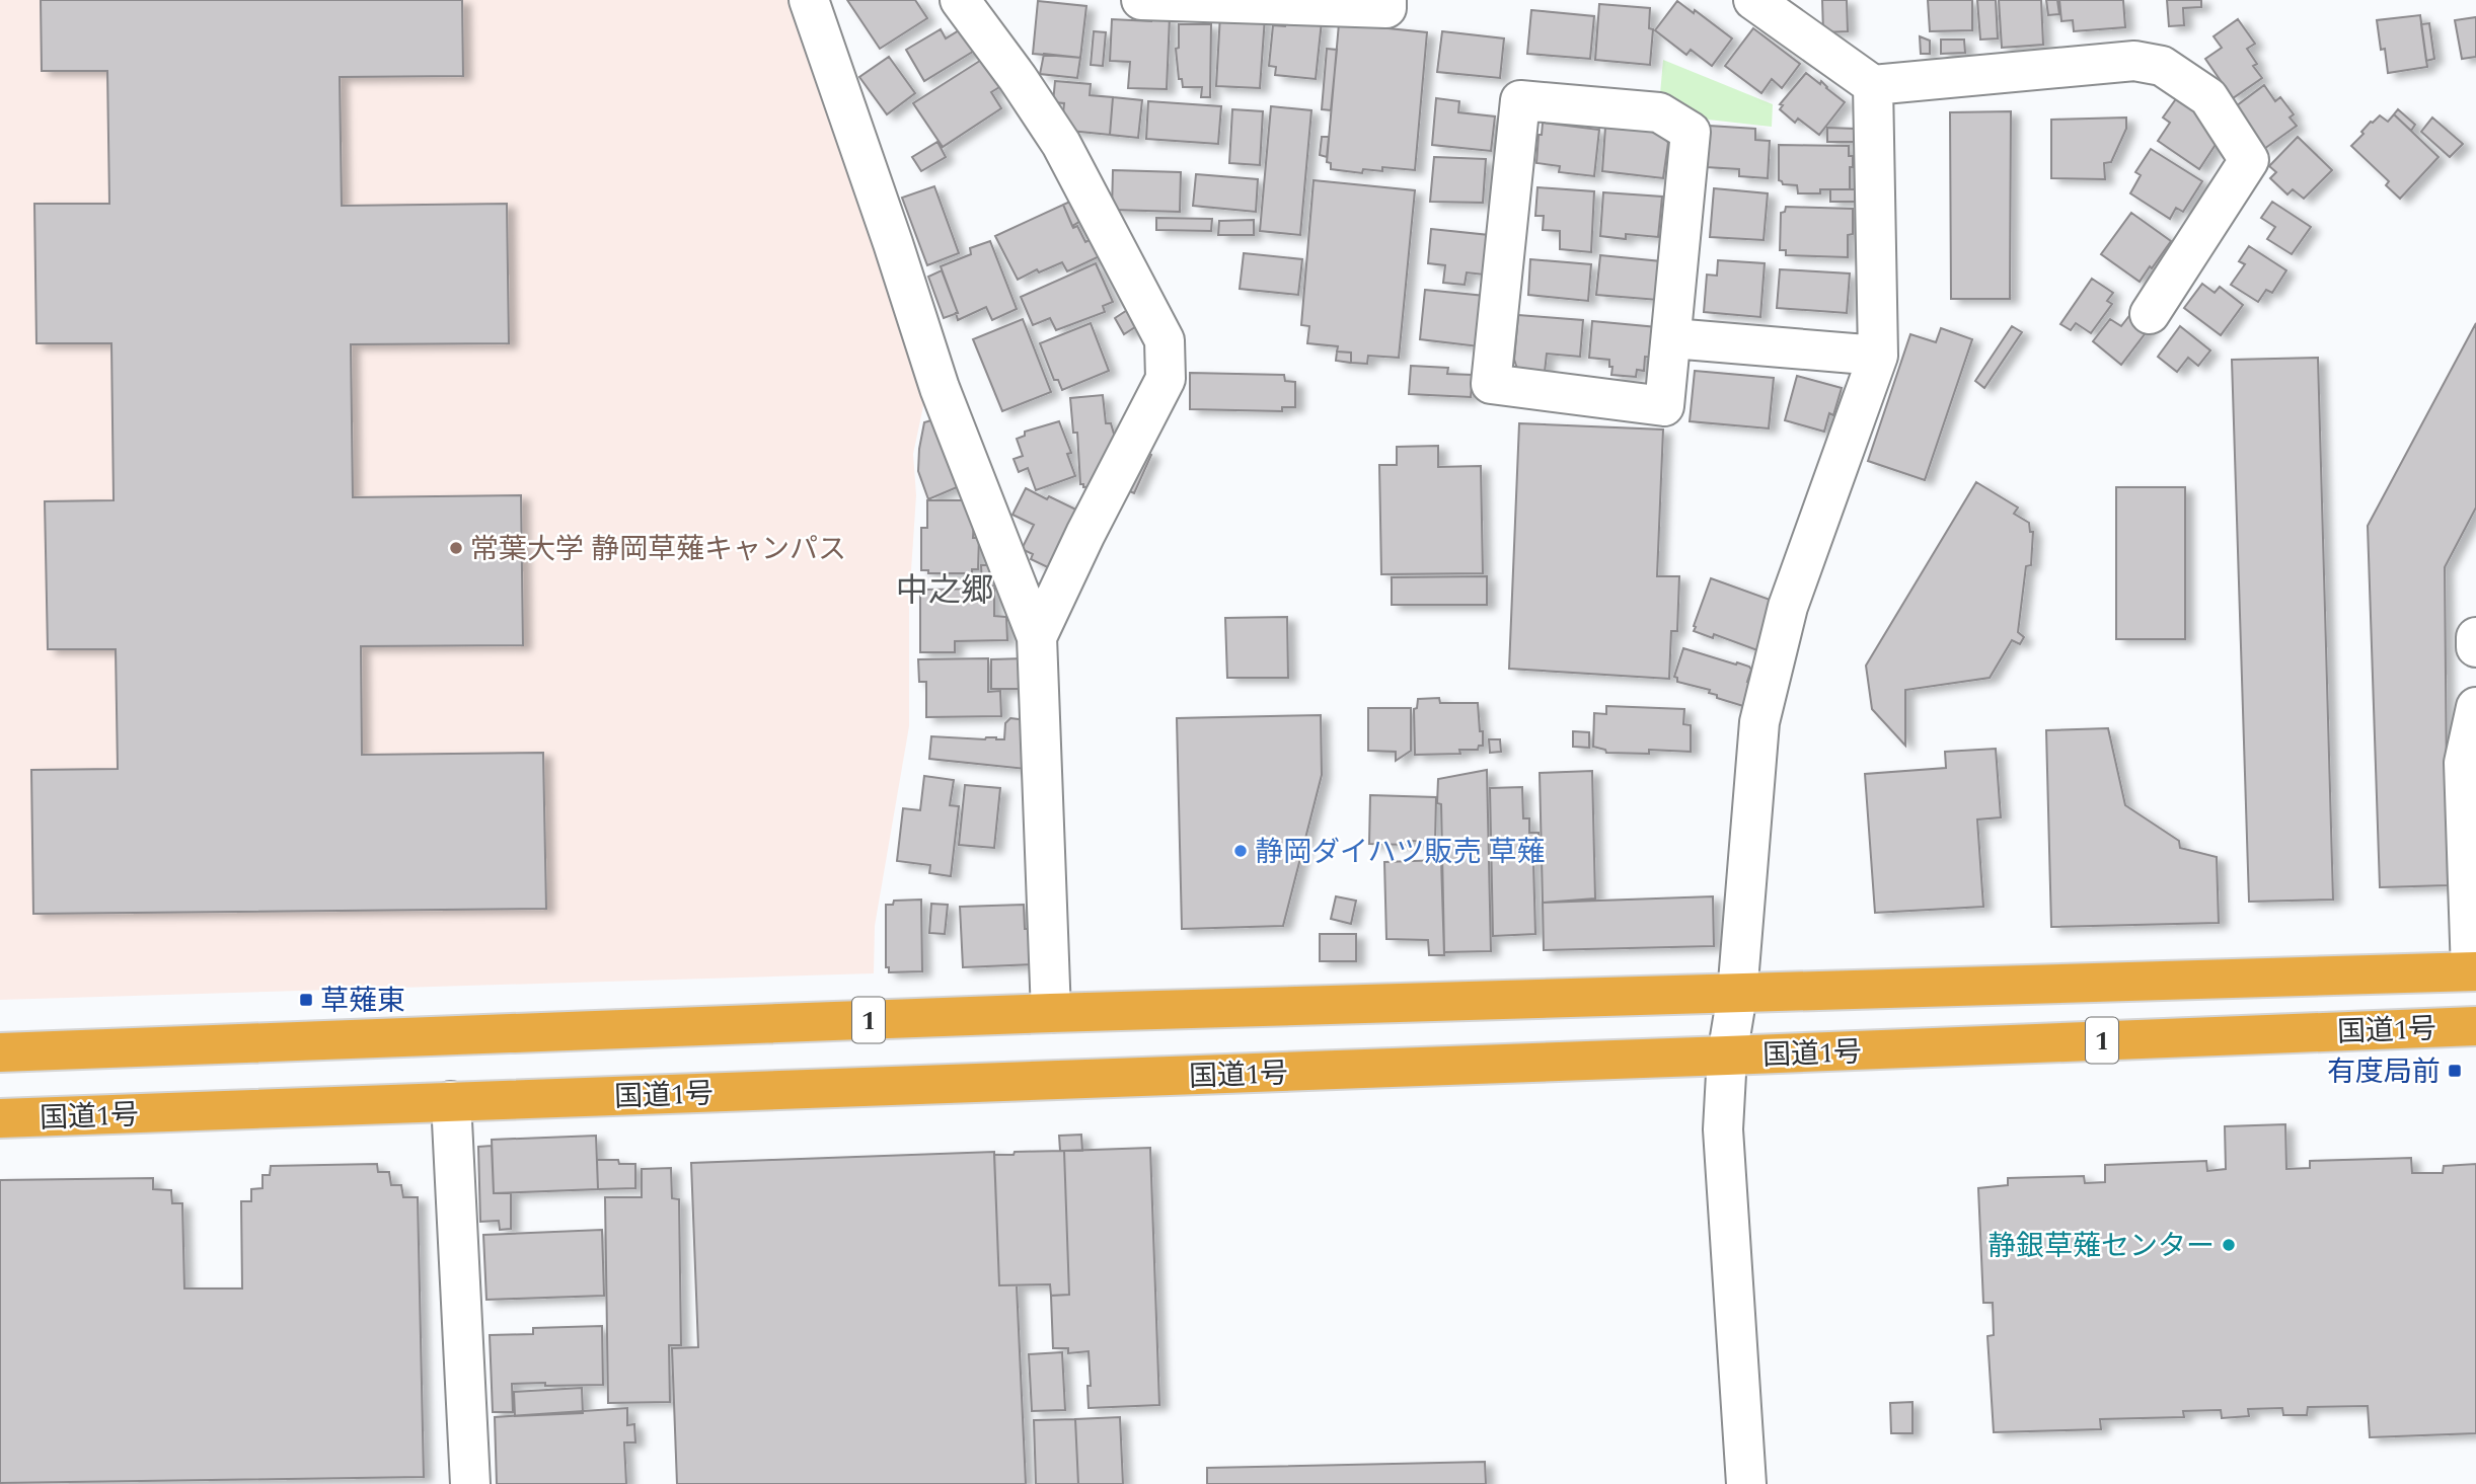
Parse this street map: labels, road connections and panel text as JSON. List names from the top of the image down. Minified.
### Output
{"streets":{"highway":["1","国道1号"]},"districts":["中之郷"],"places":{"other":["常葉大学 静岡草薙キャンパス","静岡ダイハツ販売 草薙","静銀草薙センター"],"transit":["草薙東","有度局前"]}}
